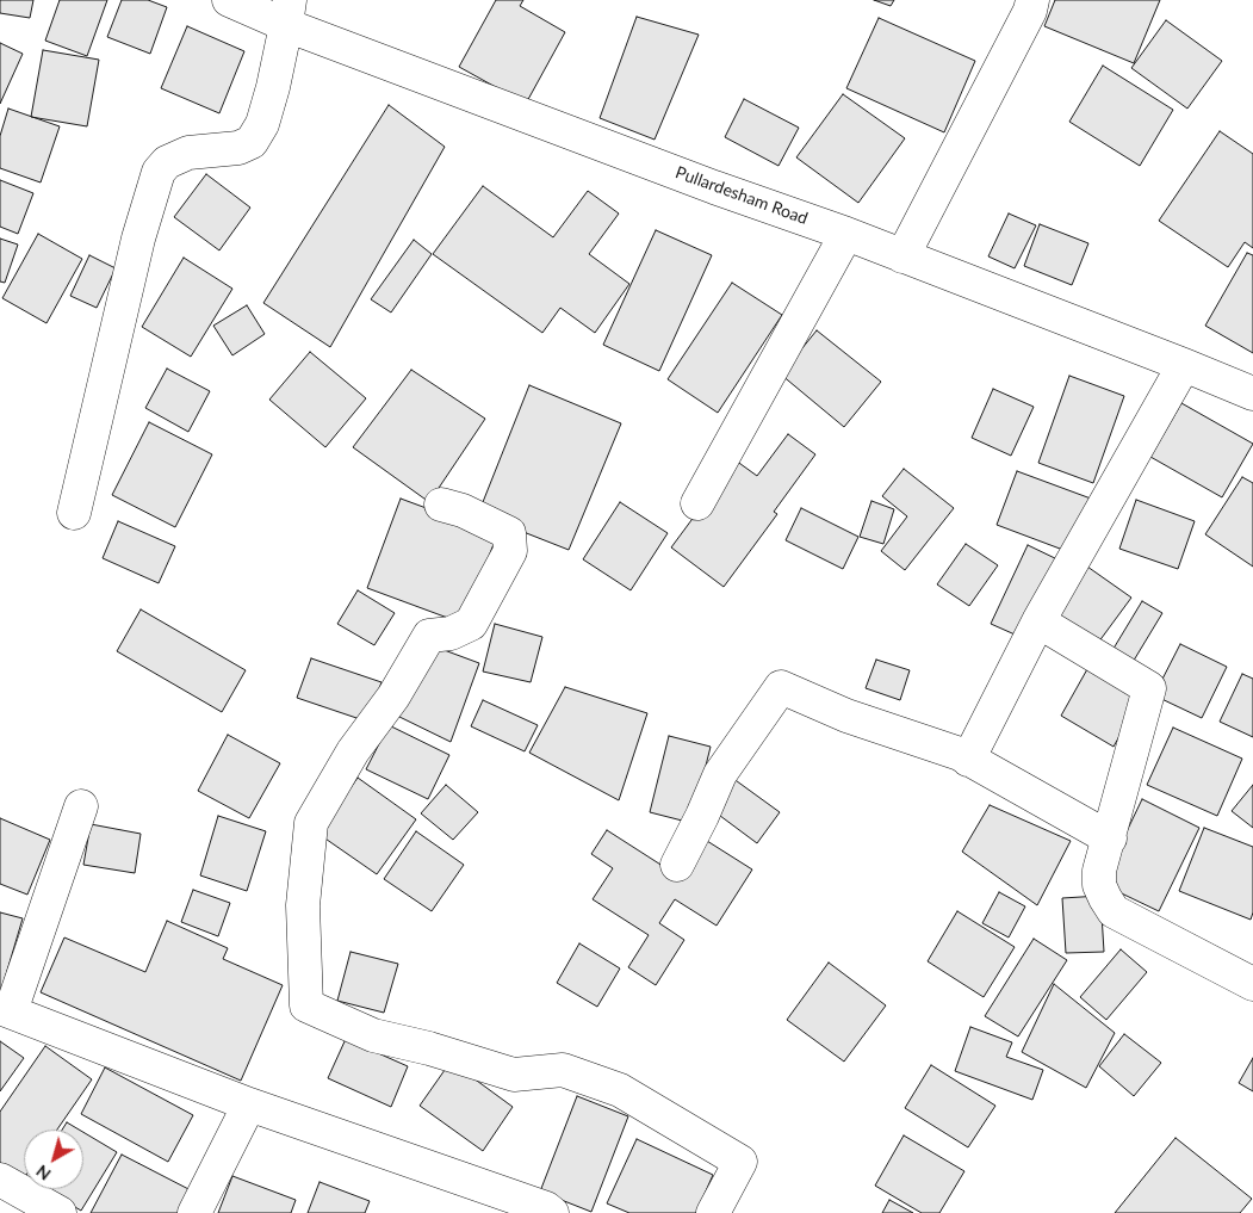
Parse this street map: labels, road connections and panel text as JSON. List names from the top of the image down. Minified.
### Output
{"streets":{"street":["Pullardesham Road"]},"north":"bottom left"}
